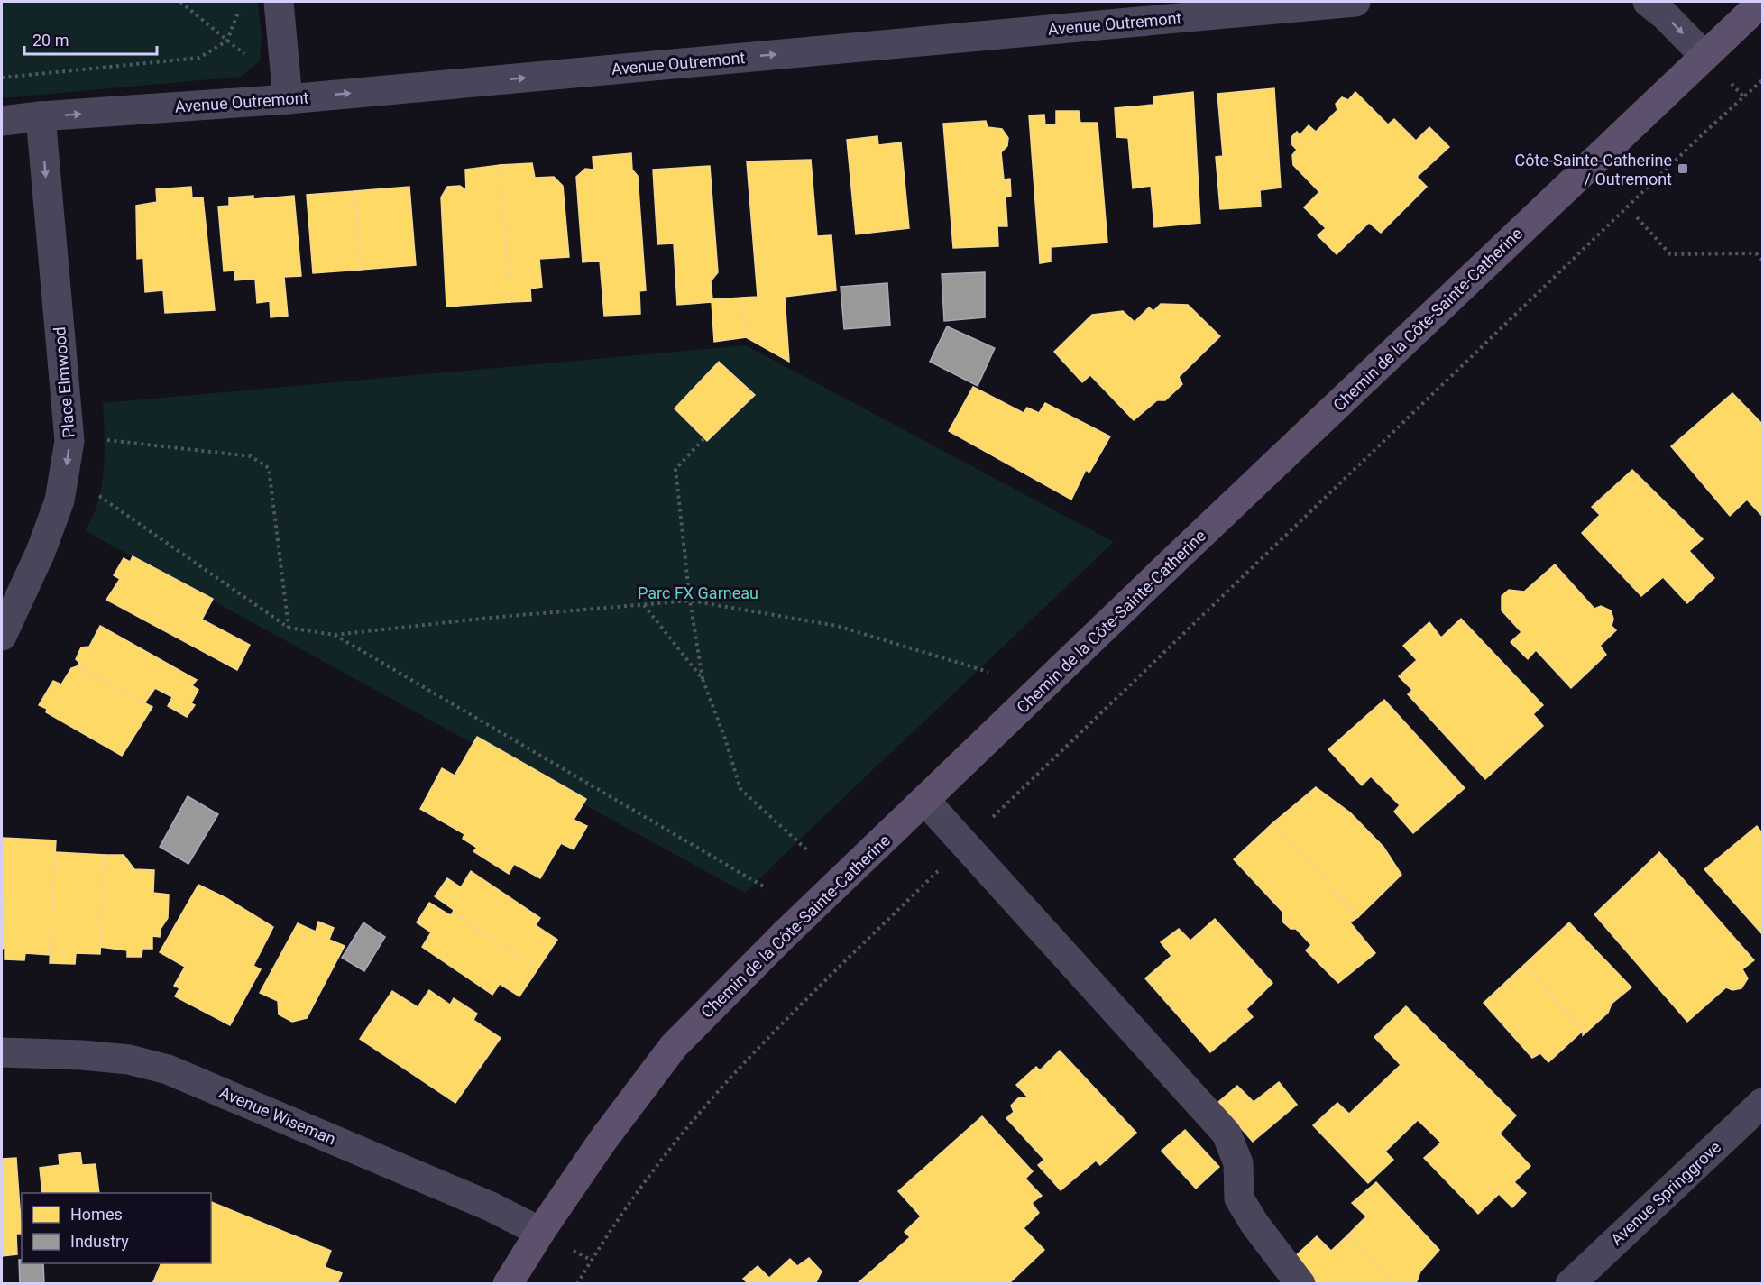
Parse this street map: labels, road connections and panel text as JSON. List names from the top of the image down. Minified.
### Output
{"streets":{"main road":["Chemin de la Côte-Sainte-Catherine"],"street":["Avenue Outremont","Place Elmwood","Avenue Wiseman","Avenue Springgrove"]},"crossings":[["Avenue Outremont","Place Elmwood"],["Chemin de la Côte-Sainte-Catherine","Avenue Wiseman"]],"one_way":["Avenue Outremont","Place Elmwood"],"parks":["Parc FX Garneau"],"places":{"transit":["Côte-Sainte-Catherine / Outremont"]},"legend":["Homes","Industry"],"scale_bar":"20 m"}
